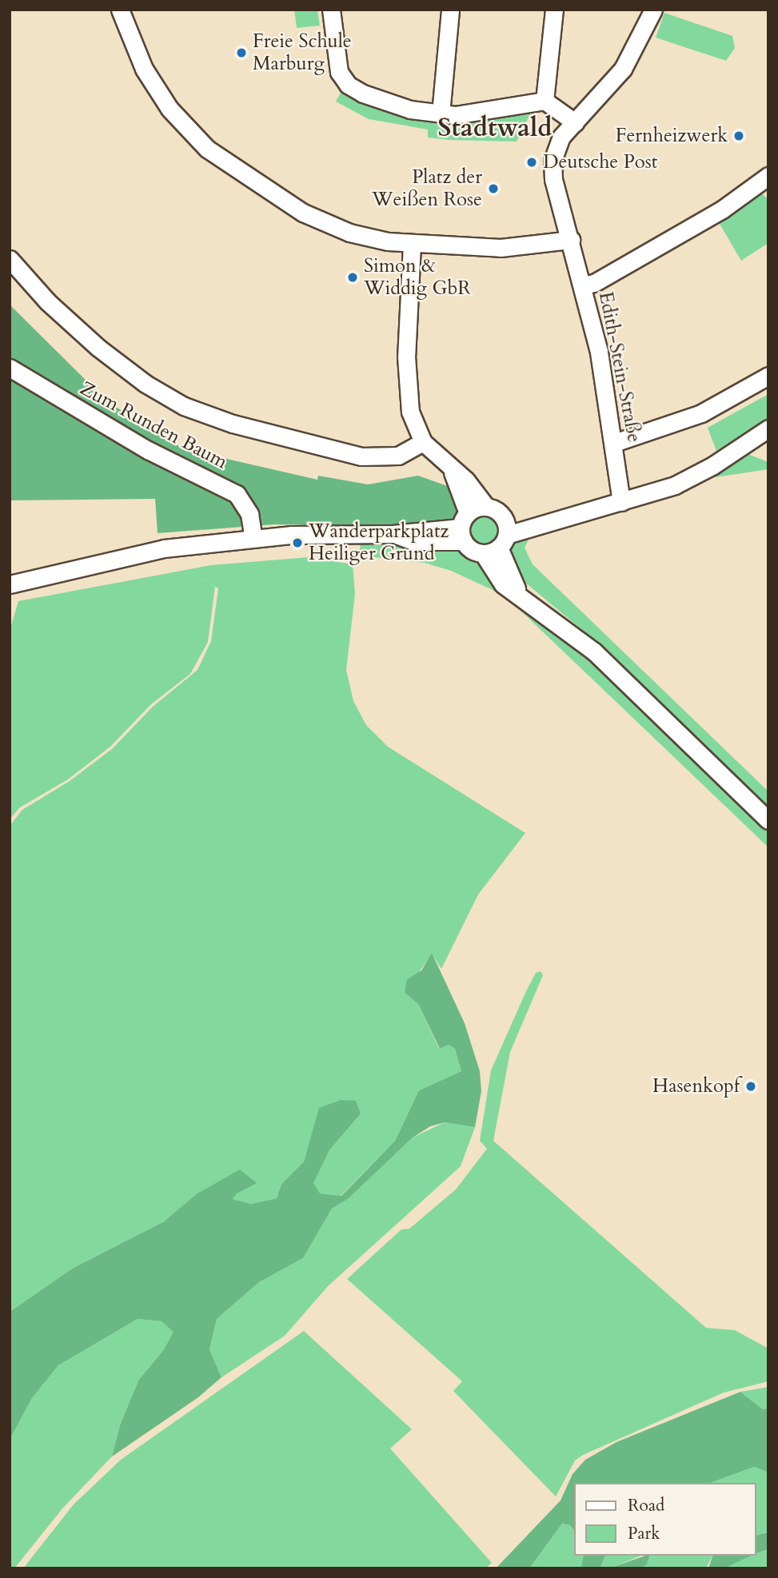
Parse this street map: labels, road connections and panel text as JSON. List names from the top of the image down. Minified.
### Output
{"streets":{"street":["Edith-Stein-Straße","Zum Runden Baum"]},"districts":["Stadtwald"],"places":["Freie Schule Marburg","Fernheizwerk","Deutsche Post","Platz der Weißen Rose","Simon & Widdig GbR","Wanderparkplatz Heiliger Grund","Hasenkopf"],"legend":["Road","Park"]}
